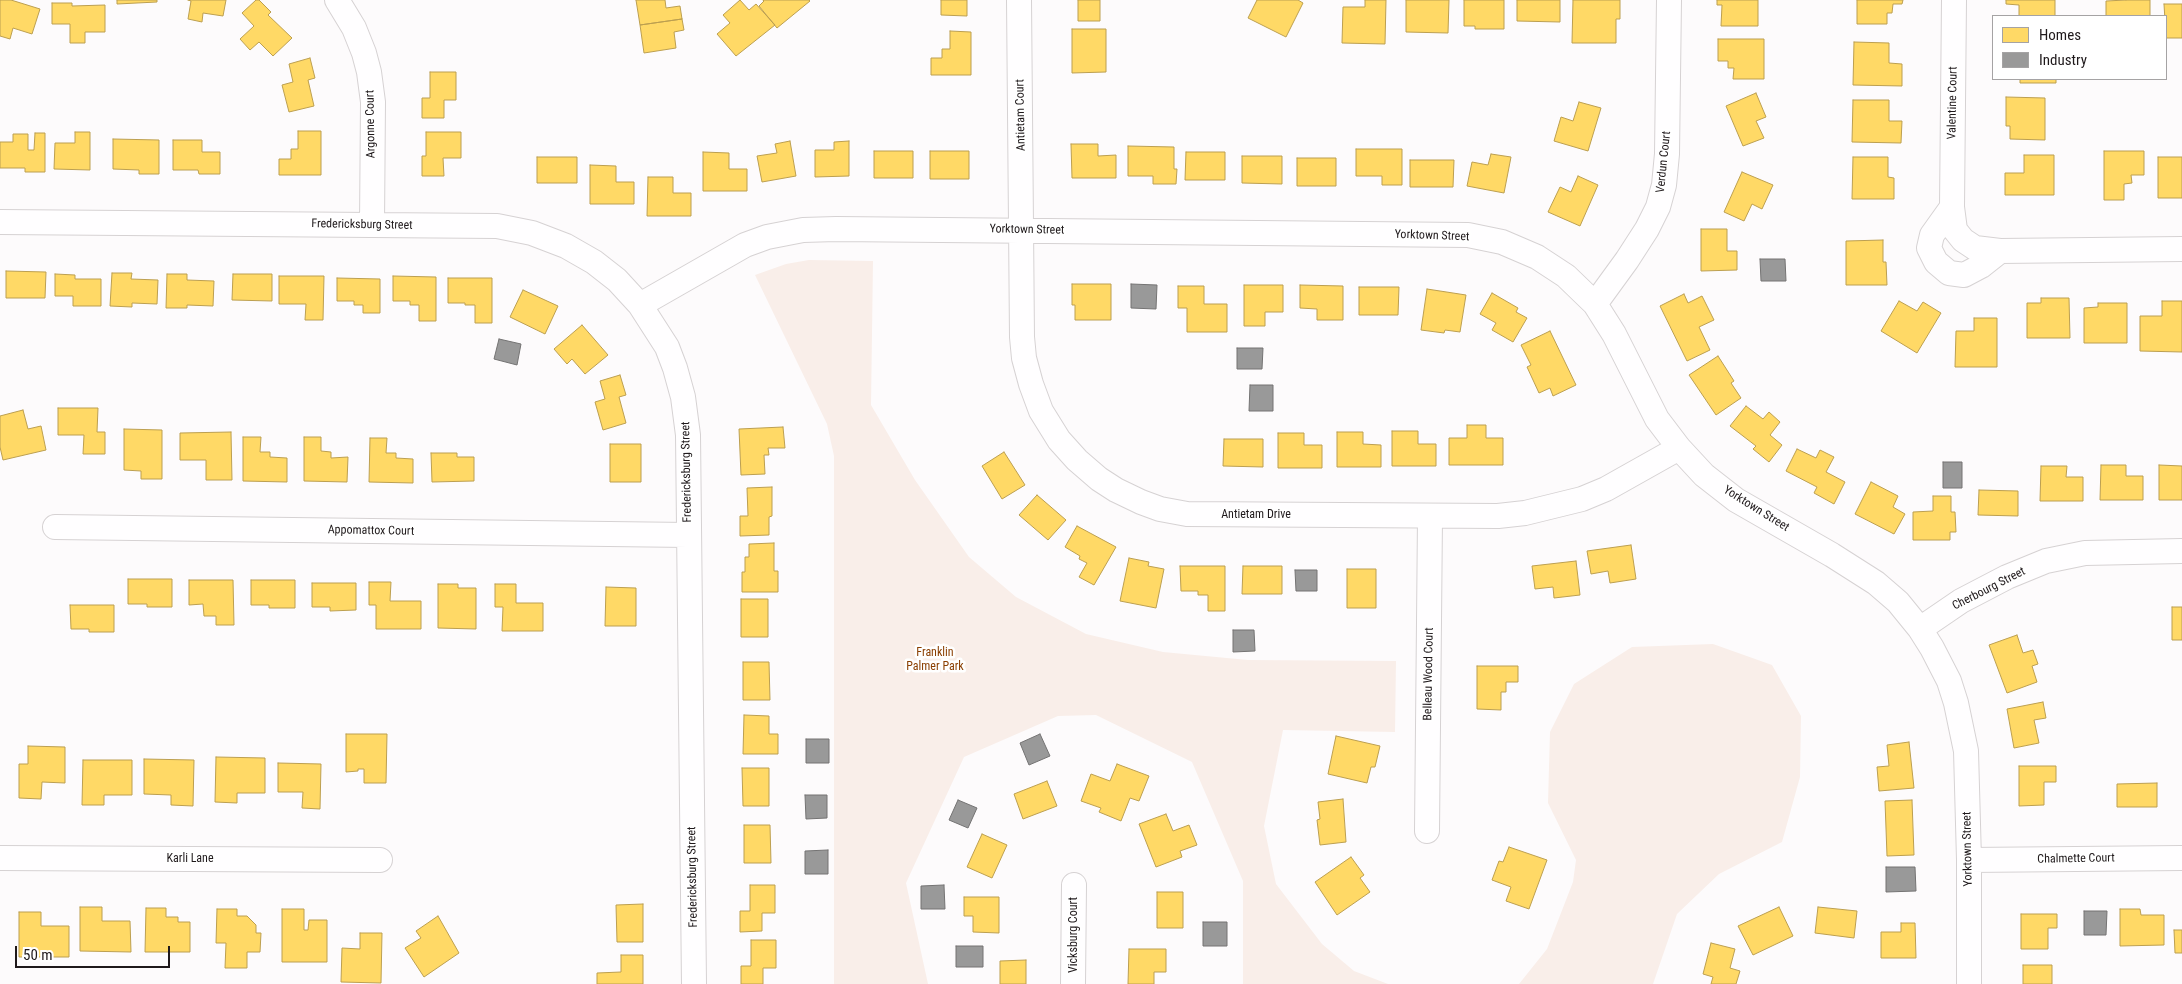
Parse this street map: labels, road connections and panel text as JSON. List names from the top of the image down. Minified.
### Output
{"streets":{"street":["Valentine Court","Antietam Court","Argonne Court","Verdun Court","Fredericksburg Street","Yorktown Street","Antietam Drive","Appomattox Court","Cherbourg Street","Belleau Wood Court","Karli Lane","Chalmette Court","Vicksburg Court"]},"crossings":[["Antietam Court","Yorktown Street"],["Antietam Court","Antietam Drive"],["Argonne Court","Fredericksburg Street"],["Verdun Court","Yorktown Street"],["Fredericksburg Street","Yorktown Street"],["Fredericksburg Street","Appomattox Court"],["Yorktown Street","Antietam Drive"],["Yorktown Street","Cherbourg Street"],["Yorktown Street","Chalmette Court"],["Antietam Drive","Belleau Wood Court"]],"parks":["Franklin Palmer Park"],"legend":["Homes","Industry"],"scale_bar":"50 m"}
